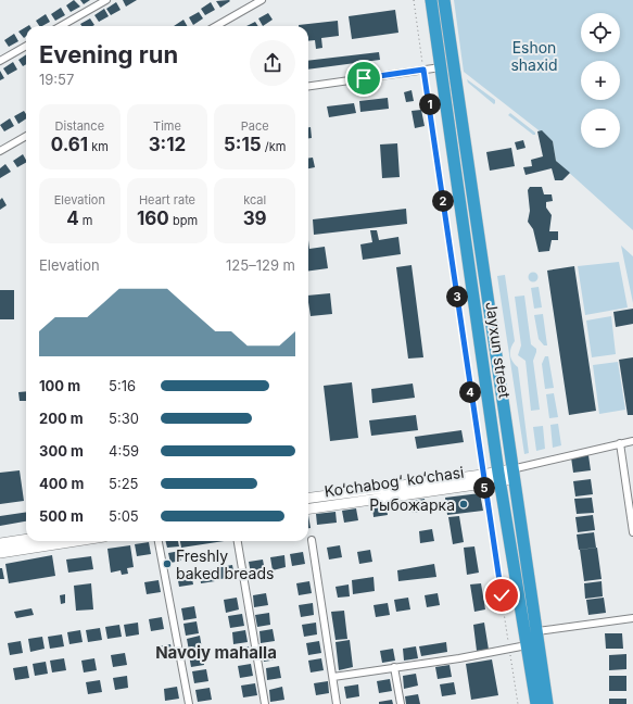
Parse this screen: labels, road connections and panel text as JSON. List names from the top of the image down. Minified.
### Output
{"streets":{"highway":["Jayxun street"],"main road":["Ko‘chabog‘ ko‘chasi"]},"crossings":[["Jayxun street","Ko‘chabog‘ ko‘chasi"]],"districts":["Navoiy mahalla"],"parks":["Eshon shaxid"],"places":["Рыбожарка","Freshly baked breads"],"page":{"map_buttons":["+","−"],"heading":["Evening run","19:57"],"pins":["1","2","3","4","5"],"stats":[["Distance","0.61 km"],["Time","3:12"],["Pace","5:15 /km"],["Elevation","4 m"],["Heart rate","160 bpm"],["kcal","39"]],"chart":["Elevation","125–129 m"],"list":[{"name":"100 m","note":"5:16"},{"name":"200 m","note":"5:30"},{"name":"300 m","note":"4:59"},{"name":"400 m","note":"5:25"},{"name":"500 m","note":"5:05"}]}}
